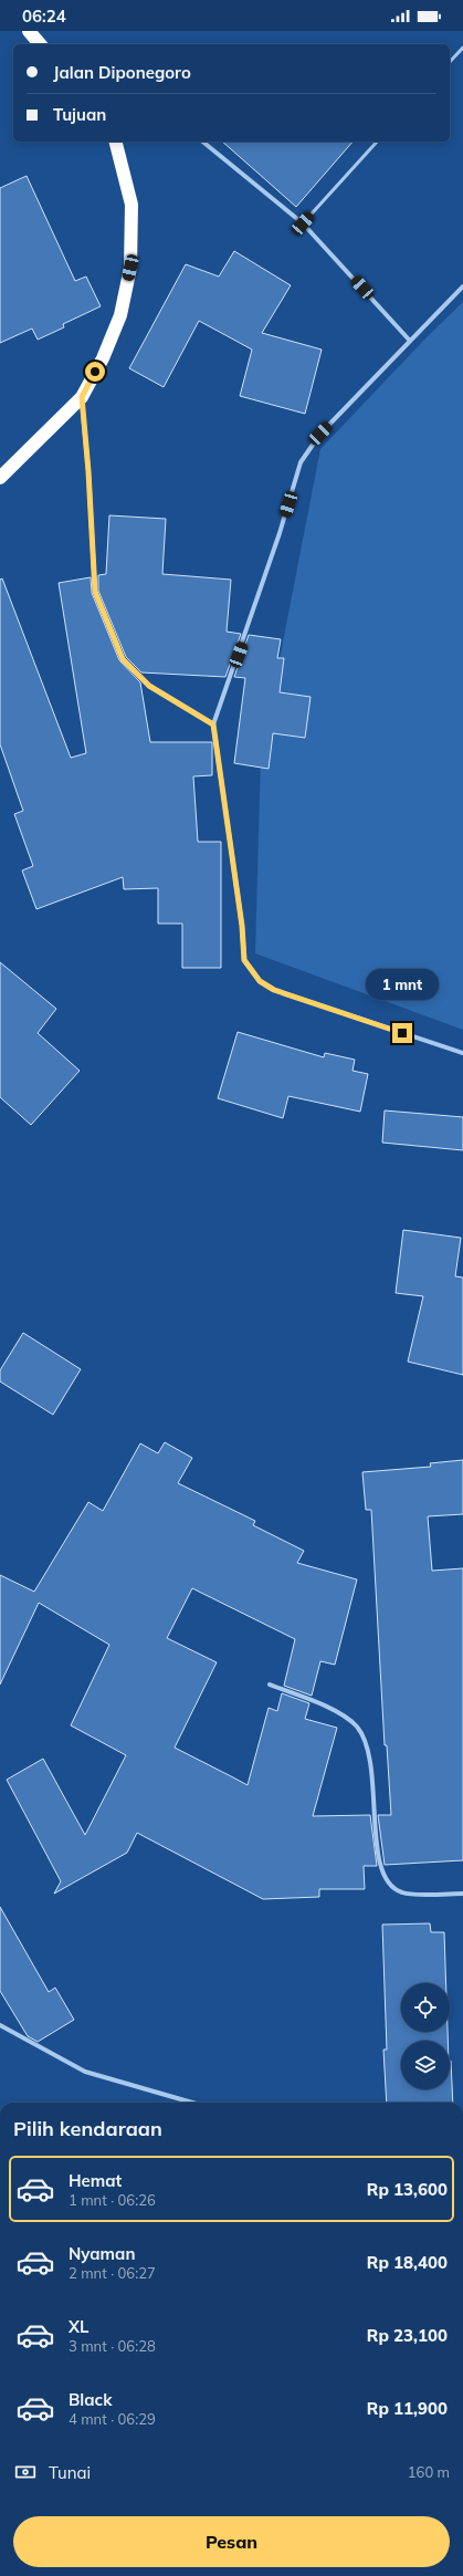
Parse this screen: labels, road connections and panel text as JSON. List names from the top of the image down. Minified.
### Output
{"page":{"status":"06:24","banner":["Jalan Diponegoro","Tujuan"],"bubble":"1 mnt","heading":"Pilih kendaraan","list":[{"name":"Hemat","note":"1 mnt · 06:26","value":"Rp 13,600"},{"name":"Nyaman","note":"2 mnt · 06:27","value":"Rp 18,400"},{"name":"XL","note":"3 mnt · 06:28","value":"Rp 23,100"},{"name":"Black","note":"4 mnt · 06:29","value":"Rp 11,900"}],"pay":["Tunai","160 m"],"buttons":"Pesan"}}
